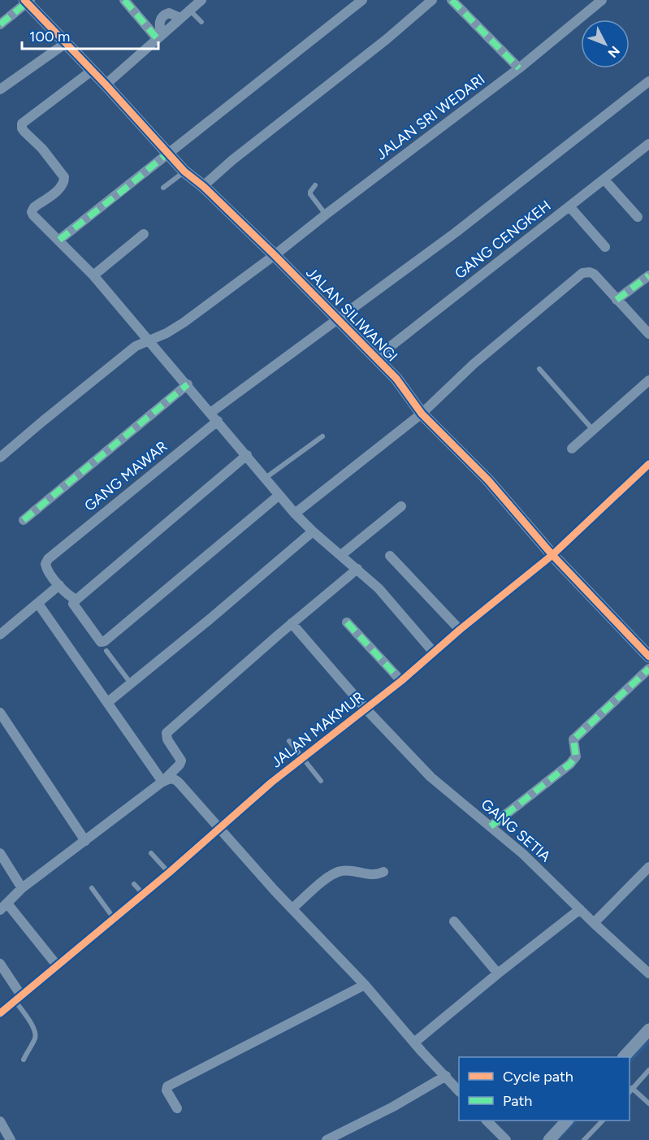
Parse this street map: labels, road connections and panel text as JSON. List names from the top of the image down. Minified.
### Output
{"streets":{"street":["JALAN SRI WEDARI","GANG CENGKEH","JALAN SILIWANGI","GANG MAWAR","JALAN MAKMUR","GANG SETIA"]},"crossings":[["JALAN SRI WEDARI","JALAN SILIWANGI"],["GANG CENGKEH","JALAN SILIWANGI"],["JALAN SILIWANGI","JALAN MAKMUR"],["JALAN MAKMUR","GANG SETIA"]],"legend":["Cycle path","Path"],"scale_bar":"100 m","north":"bottom right"}
